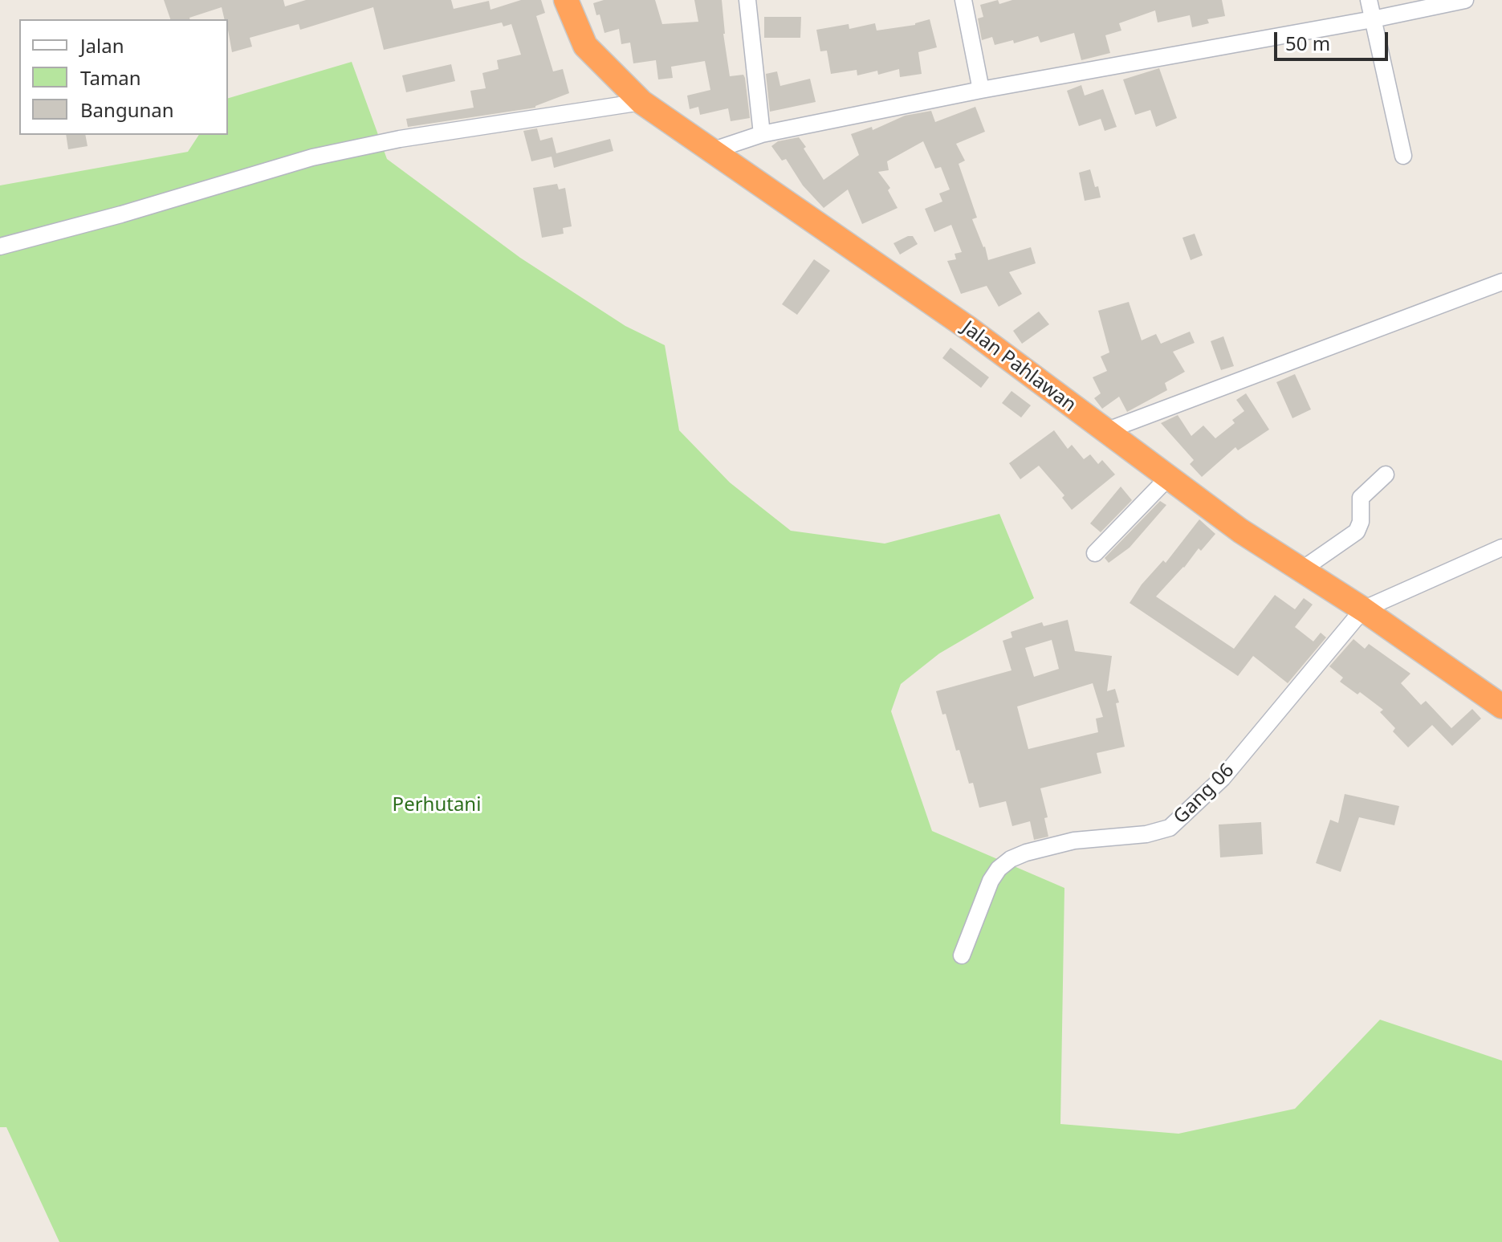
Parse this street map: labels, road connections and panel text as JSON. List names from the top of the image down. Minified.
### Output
{"streets":{"highway":["Jalan Pahlawan"],"street":["Gang 06"]},"crossings":[["Jalan Pahlawan","Gang 06"]],"parks":["Perhutani"],"legend":["Jalan","Taman","Bangunan"],"scale_bar":"50 m"}
